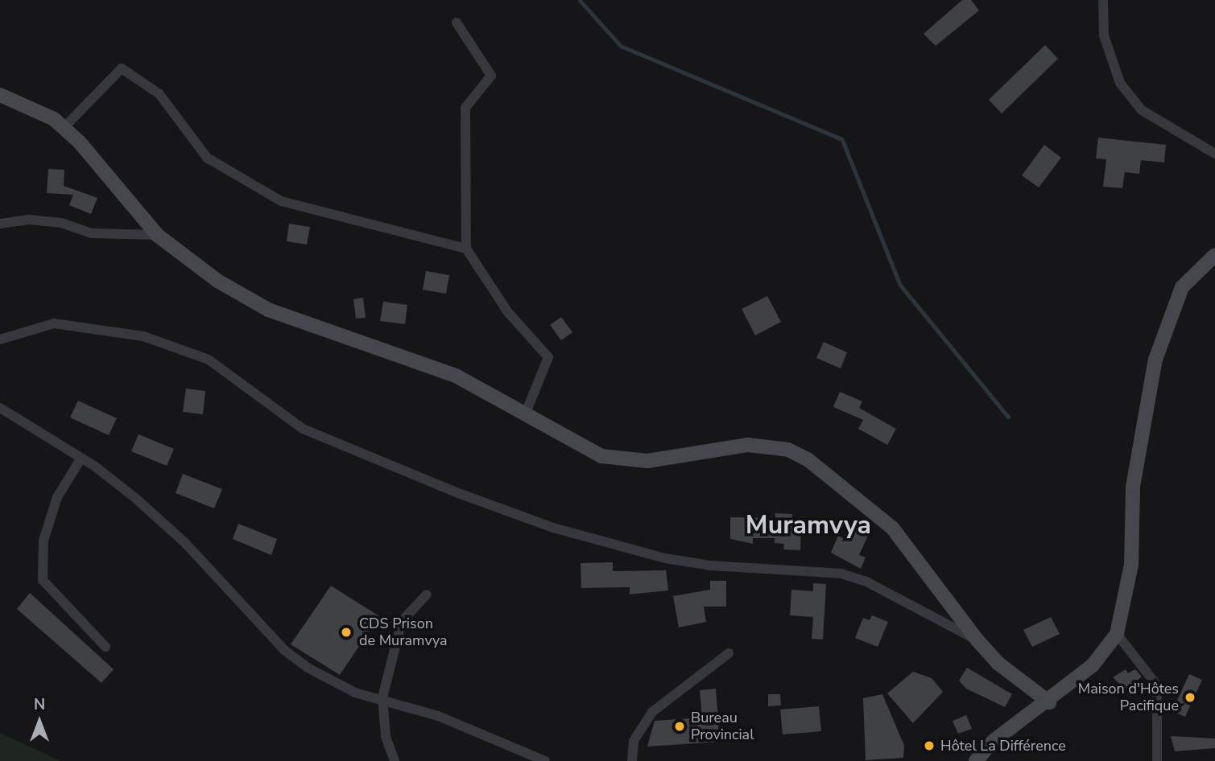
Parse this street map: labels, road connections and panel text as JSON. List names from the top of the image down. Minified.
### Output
{"districts":["Muramvya"],"places":["CDS Prison de Muramvya","Maison d'Hôtes Pacifique","Bureau Provincial","Hôtel La Différence"],"north":"top"}
